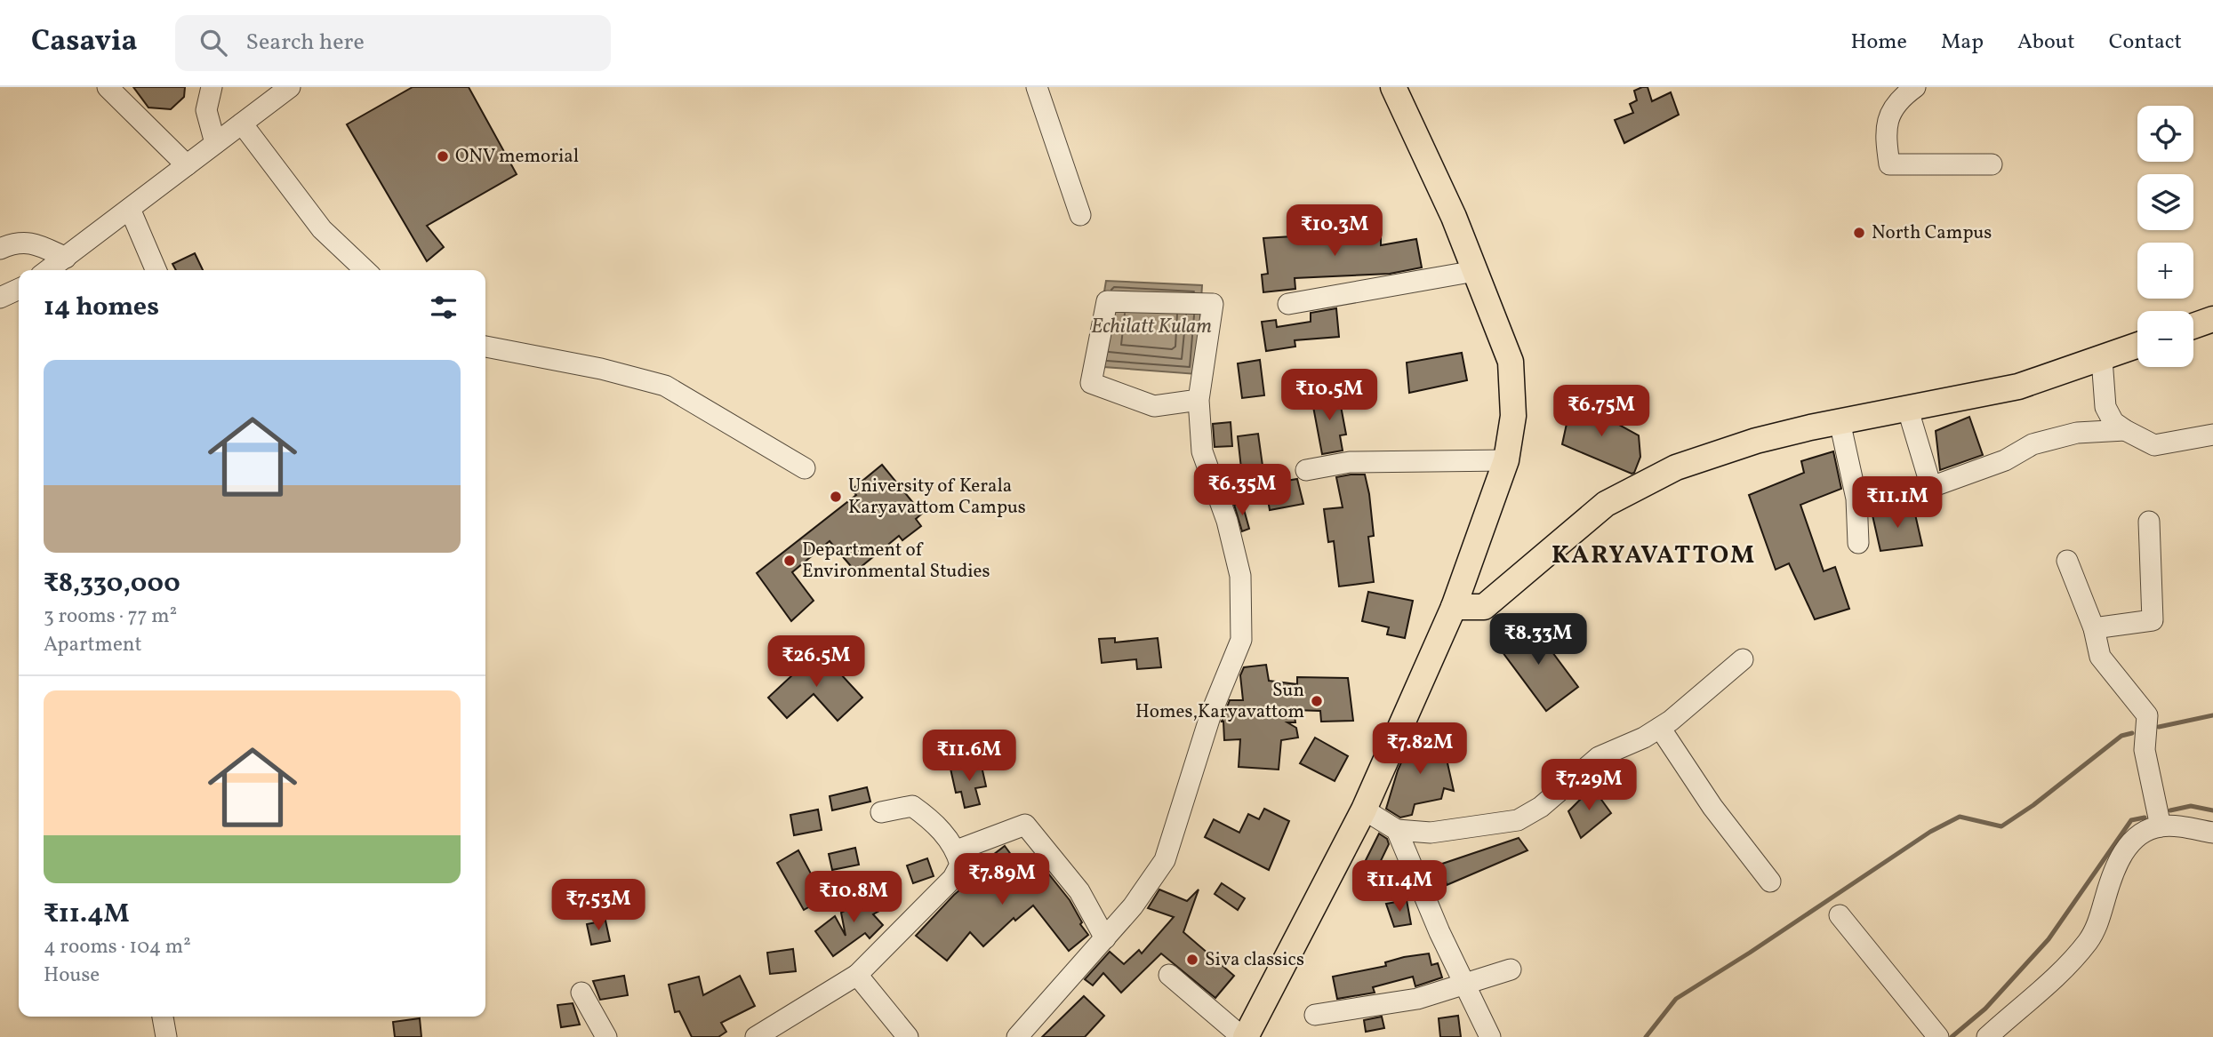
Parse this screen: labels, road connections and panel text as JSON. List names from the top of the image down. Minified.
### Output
{"districts":["KARYAVATTOM"],"water":["Echilatt Kulam"],"places":["ONV memorial","North Campus","University of Kerala Karyavattom Campus","Department of Environmental Studies","Sun Homes,Karyavattom","Siva classics"],"page":{"header":"Casavia","search":"Search here","nav":["Home","Map","About","Contact"],"map_buttons":["+","−"],"price":["₹10.3M","₹10.5M","₹6.75M","₹6.35M","₹11.1M","₹8.33M","₹26.5M","₹7.82M","₹11.6M","₹7.29M","₹7.89M","₹11.4M","₹10.8M","₹7.53M"],"heading":"14 homes","list":[{"name":"₹8,330,000","note":"3 rooms · 77 m² · Apartment"},{"name":"₹11.4M","note":"4 rooms · 104 m² · House"}]}}
